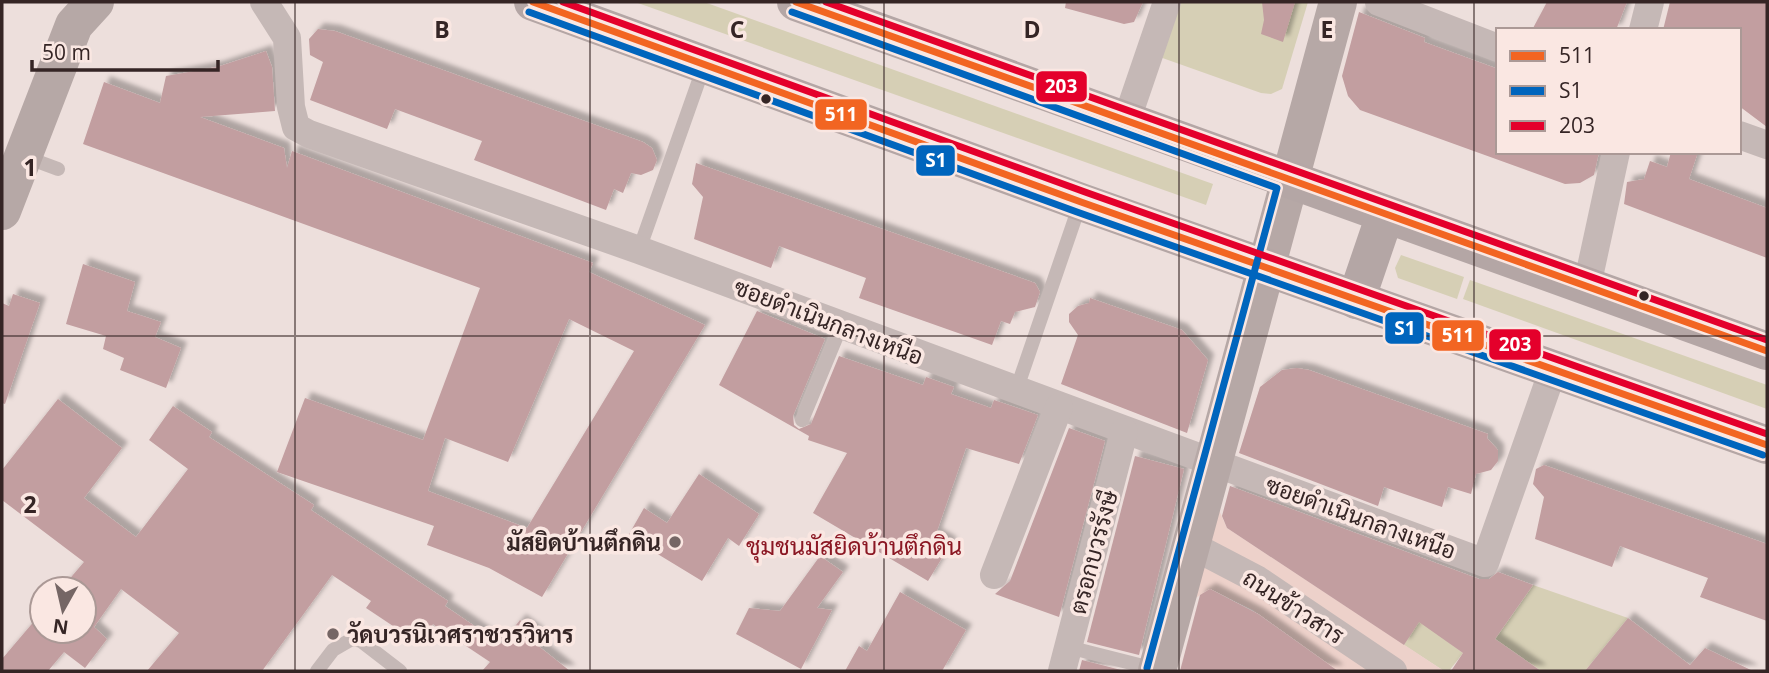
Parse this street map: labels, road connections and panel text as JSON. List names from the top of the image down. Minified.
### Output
{"streets":{"street":["ซอยดำเนินกลางเหนือ","ตรอกบวรรังษี","ถนนข้าวสาร"]},"crossings":[["ซอยดำเนินกลางเหนือ","ตรอกบวรรังษี"]],"districts":["ชุมชนมัสยิดบ้านตึกดิน"],"places":["มัสยิดบ้านตึกดิน","วัดบวรนิเวศราชวรวิหาร"],"lines":["transit line 511","transit line 203","transit line S1"],"legend":["511","S1","203"],"scale_bar":"50 m","north":"bottom","grid":{"columns":["B","C","D","E"],"rows":["1","2"]}}
